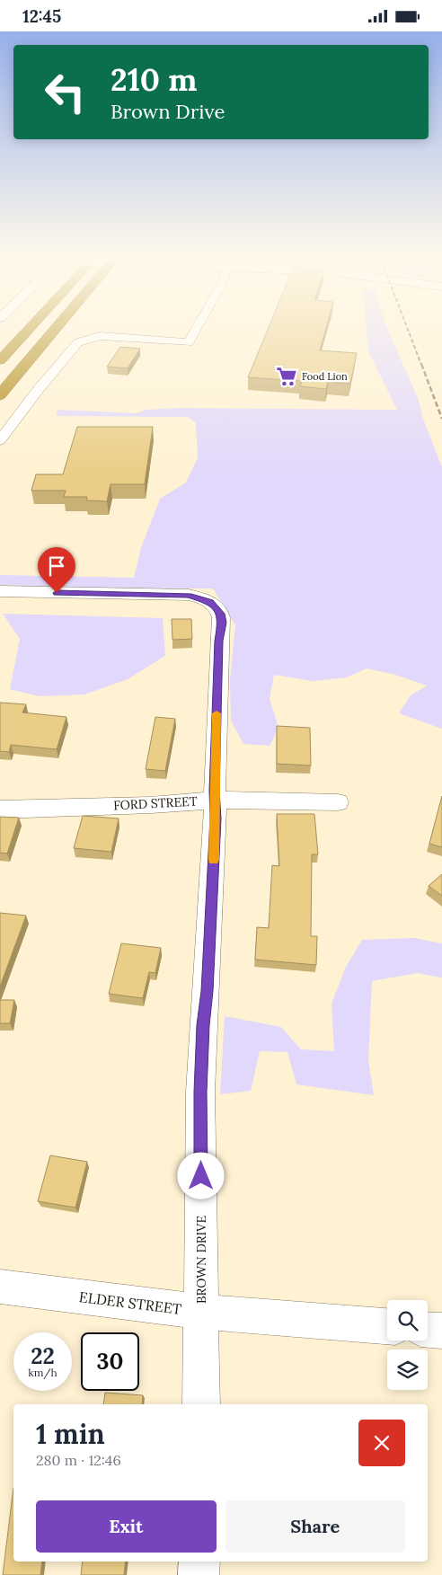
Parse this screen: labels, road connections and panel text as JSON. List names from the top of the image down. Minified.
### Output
{"streets":{"street":["FORD STREET","BROWN DRIVE","ELDER STREET"]},"crossings":[["FORD STREET","BROWN DRIVE"],["BROWN DRIVE","ELDER STREET"]],"places":{"supermarket":["Food Lion"]},"page":{"status":"12:45","turn":["210 m","Brown Drive"],"speed":"22 km/h","limit":"30","heading":["1 min","280 m · 12:46"],"buttons":["Exit","Share"]}}
